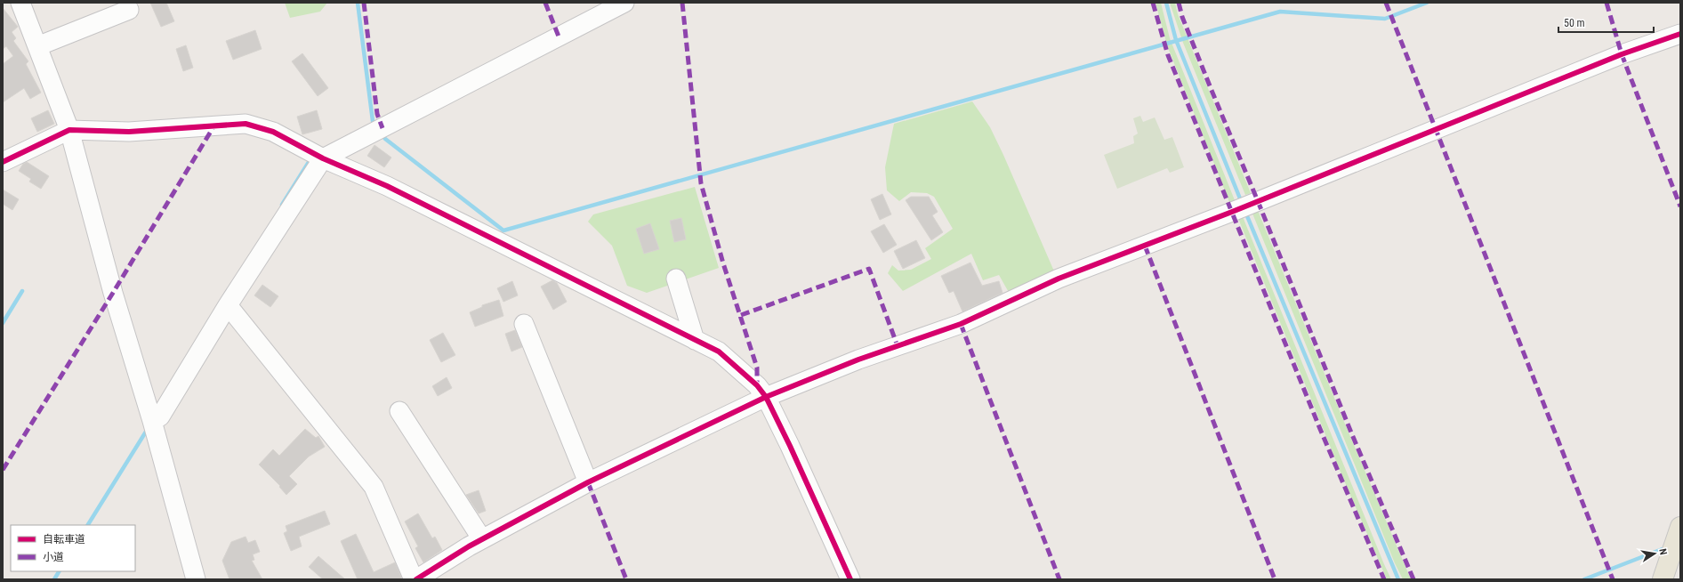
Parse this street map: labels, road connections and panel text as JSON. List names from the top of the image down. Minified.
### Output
{"legend":["自転車道","小道"],"scale_bar":"50 m","north":"right"}
